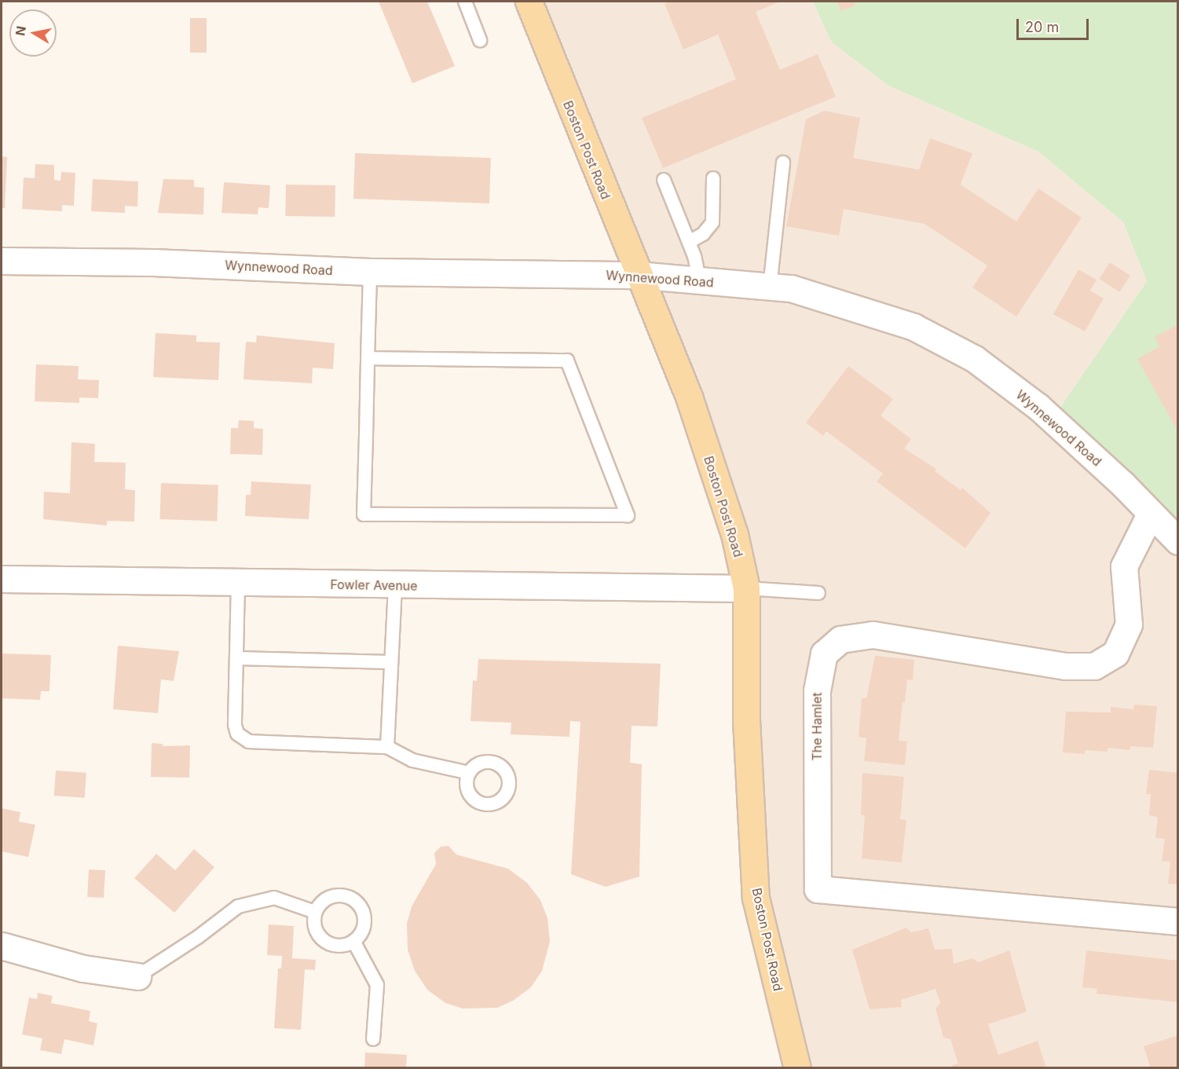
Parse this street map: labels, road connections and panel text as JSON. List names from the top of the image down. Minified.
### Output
{"streets":{"main road":["Boston Post Road"],"street":["Wynnewood Road","Fowler Avenue","The Hamlet"]},"crossings":[["Boston Post Road","Wynnewood Road"],["Boston Post Road","Fowler Avenue"],["Wynnewood Road","The Hamlet"]],"scale_bar":"20 m","north":"left"}
